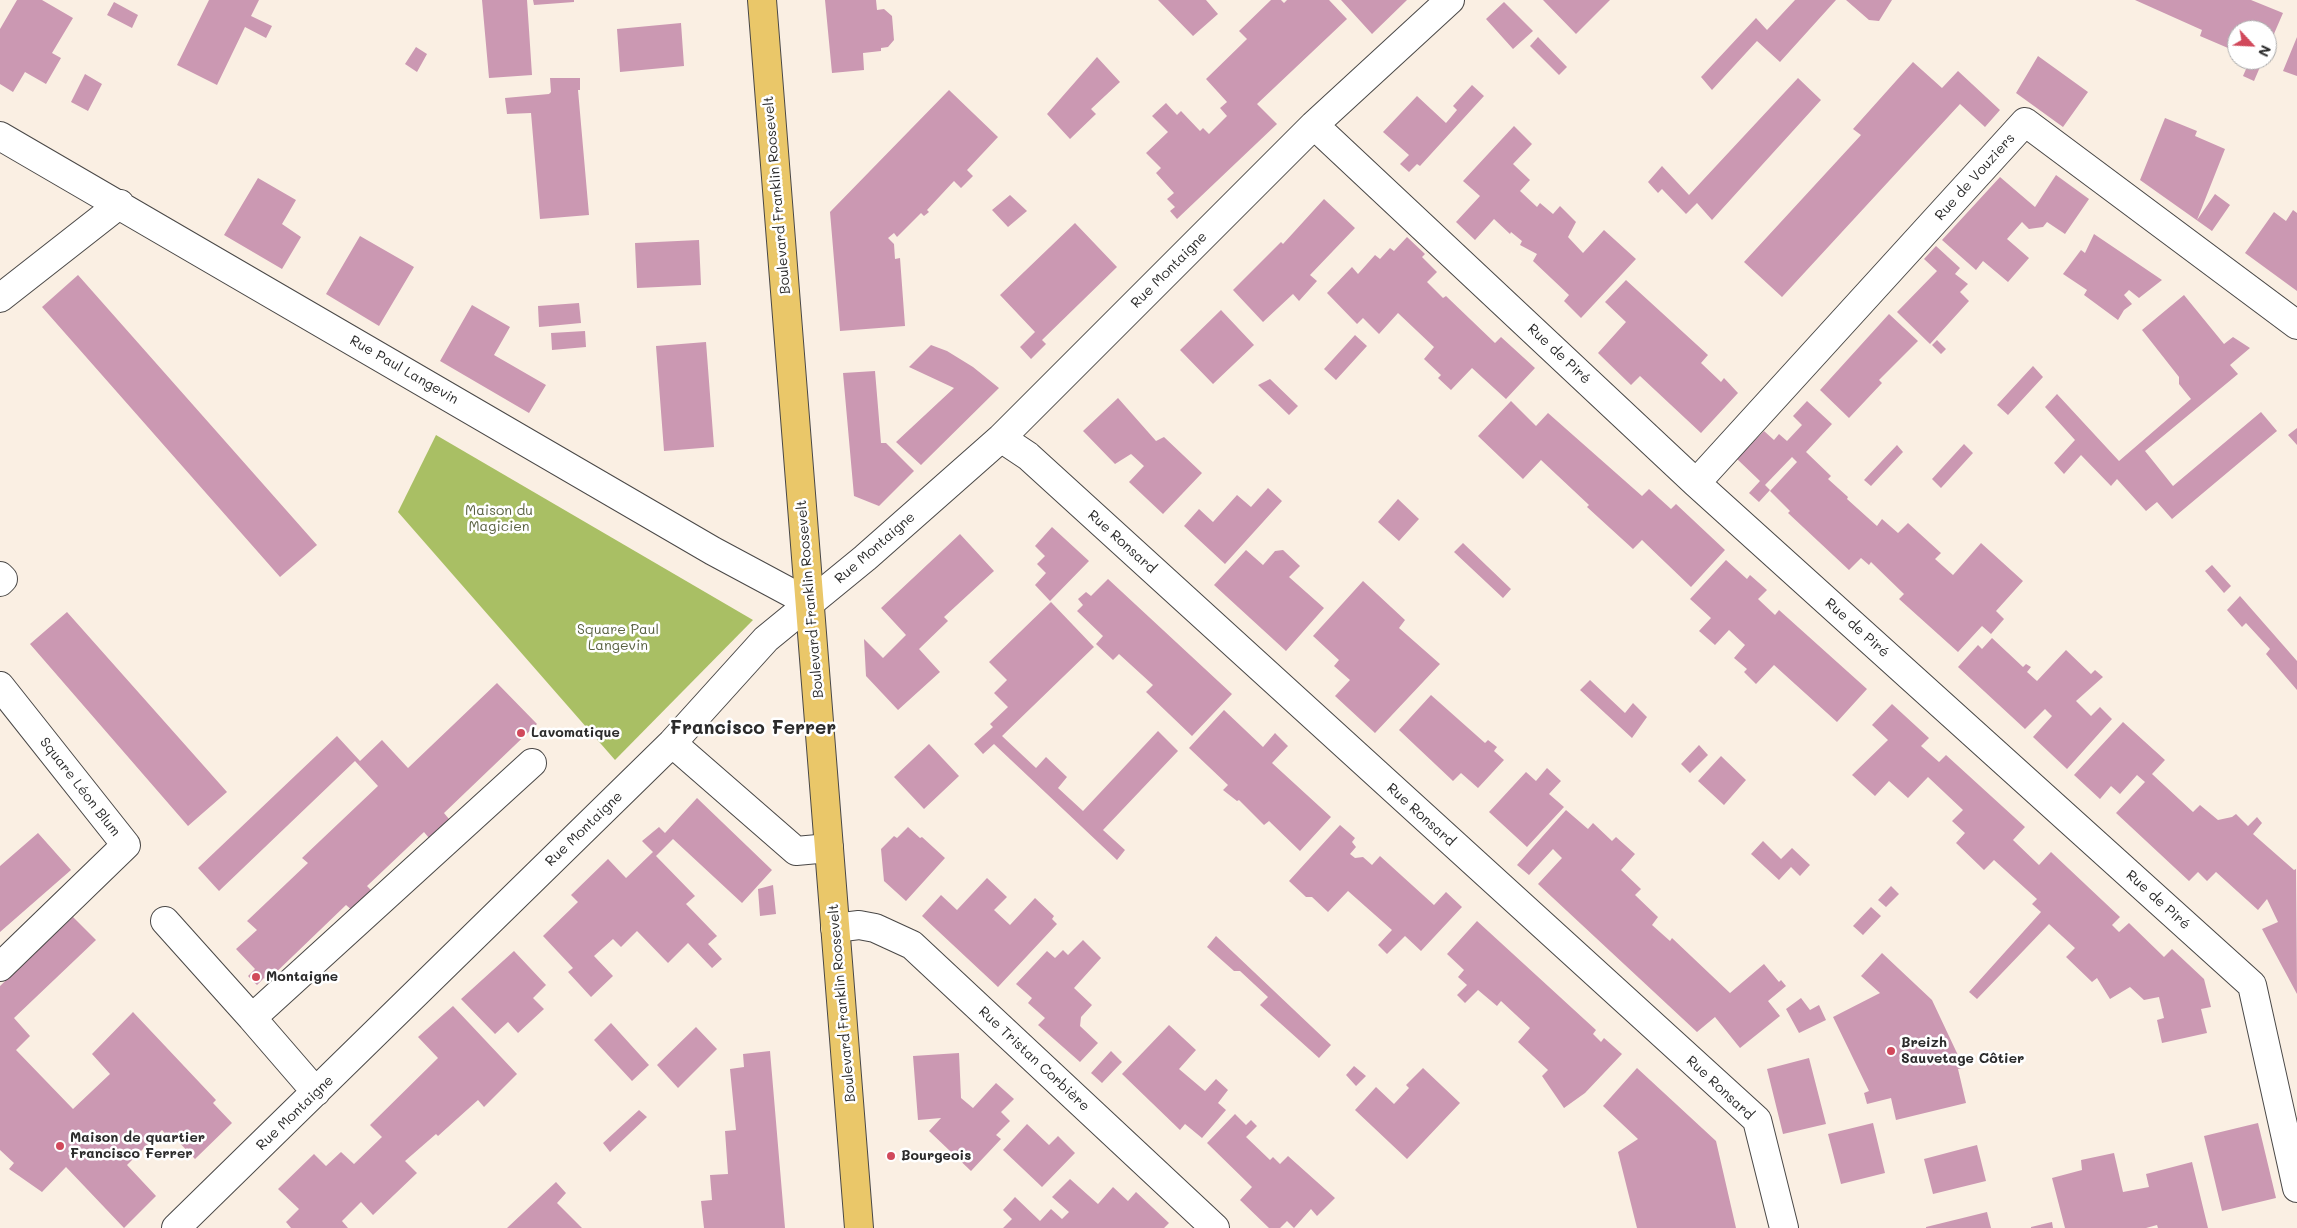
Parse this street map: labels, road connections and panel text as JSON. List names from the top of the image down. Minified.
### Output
{"streets":{"main road":["Boulevard Franklin Roosevelt"],"street":["Rue de Vouziers","Rue Montaigne","Rue de Piré","Rue Paul Langevin","Rue Ronsard","Square Léon Blum","Rue Tristan Corbière"]},"crossings":[["Rue de Vouziers","Rue de Piré"],["Boulevard Franklin Roosevelt","Rue Montaigne"],["Boulevard Franklin Roosevelt","Rue Paul Langevin"],["Boulevard Franklin Roosevelt","Rue Tristan Corbière"],["Rue Montaigne","Rue de Piré"],["Rue Montaigne","Rue Paul Langevin"],["Rue Montaigne","Rue Ronsard"]],"districts":["Francisco Ferrer"],"parks":["Maison du Magicien","Square Paul Langevin"],"places":["Lavomatique","Montaigne","Breizh Sauvetage Côtier","Maison de quartier Francisco Ferrer","Bourgeois"],"north":"bottom right"}
